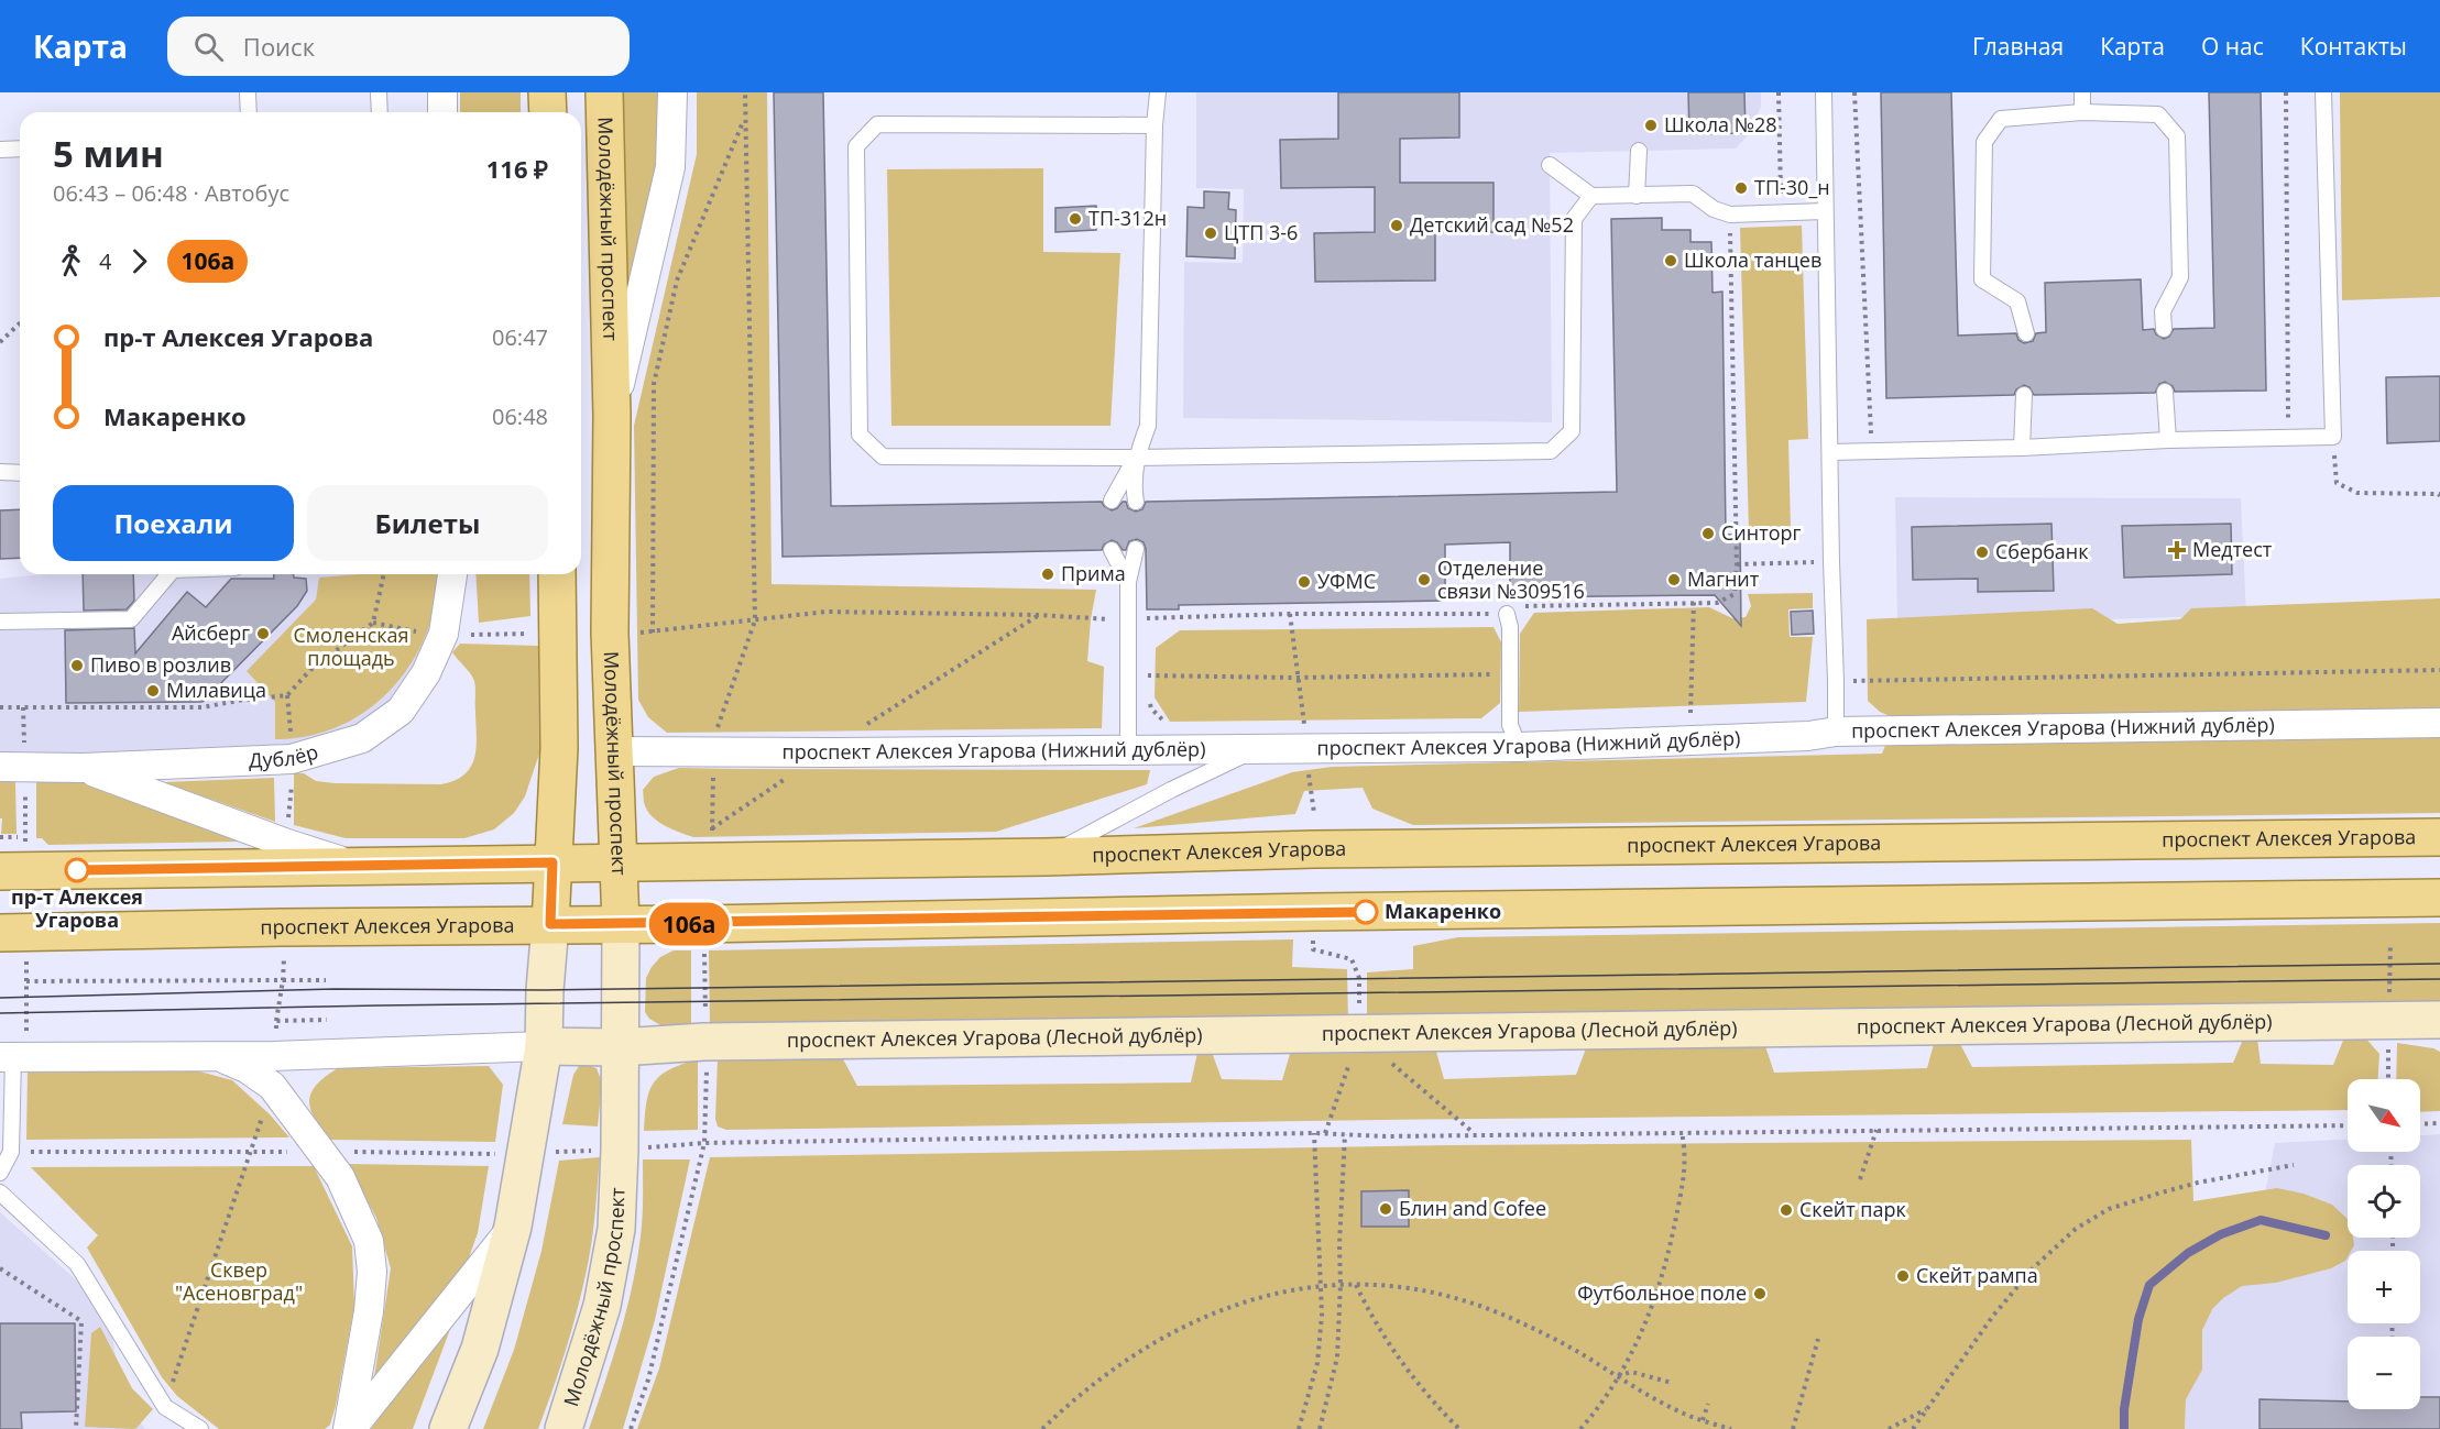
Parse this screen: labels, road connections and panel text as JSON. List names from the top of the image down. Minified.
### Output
{"streets":{"main road":["Молодёжный проспект","проспект Алексея Угарова"],"street":["проспект Алексея Угарова (Нижний дублёр)","Дублёр","проспект Алексея Угарова (Лесной дублёр)"]},"crossings":[["Молодёжный проспект","проспект Алексея Угарова (Нижний дублёр)"],["Молодёжный проспект","проспект Алексея Угарова"],["Молодёжный проспект","проспект Алексея Угарова (Лесной дублёр)"]],"parks":["Смоленская площадь","Сквер \"Асеновград\""],"places":{"other":["Школа №28","ТП-30_н","ТП-312н","Детский сад №52","ЦТП 3-6","Школа танцев","Синторг","Сбербанк","Прима","Отделение связи №309516","Магнит","УФМС","Айсберг","Пиво в розлив","Милавица","пр-т Алексея Угарова","Макаренко","Блин and Cofee","Скейт парк","Скейт рампа","Футбольное поле"],"health":["Медтест"]},"lines":["bus line 106а"],"north":"bottom right","page":{"header":"Карта","search":"Поиск","nav":["Главная","Карта","О нас","Контакты"],"on_map":"106а","heading":["5 мин","06:43 – 06:48 · Автобус","116 ₽"],"legs":["4","106а"],"list":[{"name":"пр-т Алексея Угарова","value":"06:47"},{"name":"Макаренко","value":"06:48"}],"buttons":["Поехали","Билеты"],"map_buttons":["+","−"]}}
